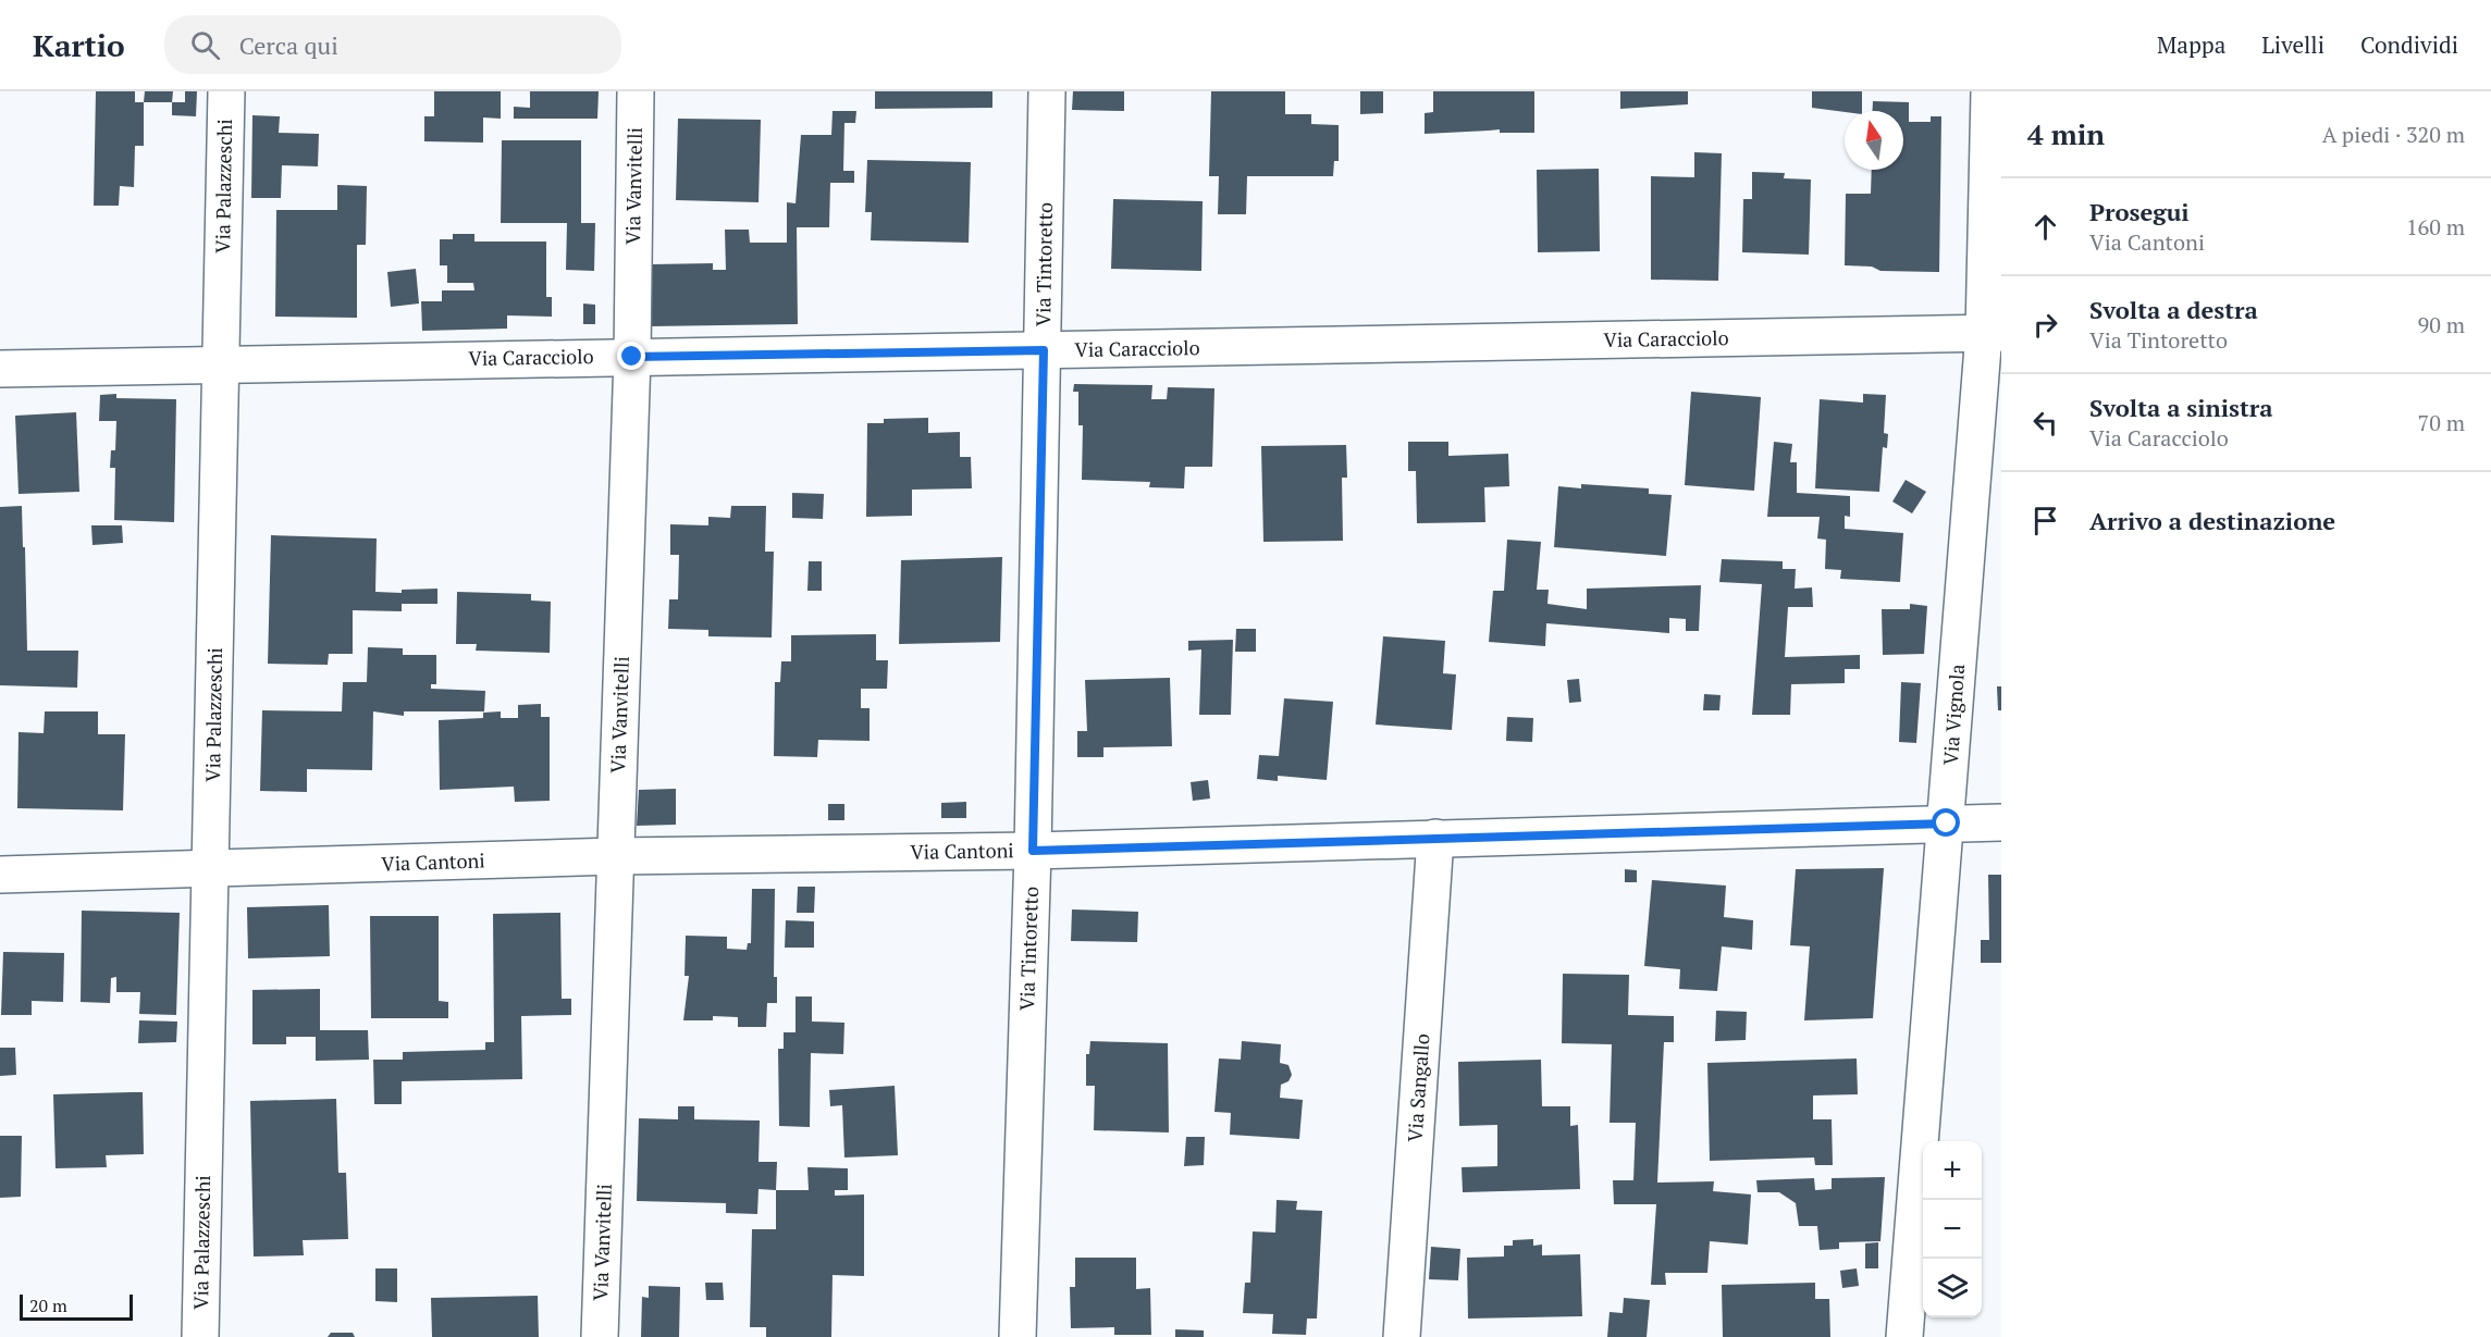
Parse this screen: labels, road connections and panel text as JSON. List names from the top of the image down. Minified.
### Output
{"streets":{"street":["Via Palazzeschi","Via Vanvitelli","Via Tintoretto","Via Caracciolo","Via Vignola","Via Cantoni","Via Sangallo"]},"crossings":[["Via Palazzeschi","Via Caracciolo"],["Via Palazzeschi","Via Cantoni"],["Via Vanvitelli","Via Caracciolo"],["Via Vanvitelli","Via Cantoni"],["Via Tintoretto","Via Caracciolo"],["Via Tintoretto","Via Cantoni"],["Via Caracciolo","Via Vignola"],["Via Vignola","Via Cantoni"],["Via Cantoni","Via Sangallo"]],"scale_bar":"20 m","north":"top","page":{"header":"Kartio","search":"Cerca qui","nav":["Mappa","Livelli","Condividi"],"heading":["4 min","A piedi · 320 m"],"list":[["Prosegui","Via Cantoni","160 m"],["Svolta a destra","Via Tintoretto","90 m"],["Svolta a sinistra","Via Caracciolo","70 m"],"Arrivo a destinazione"],"map_buttons":["+","−"],"scale":"20 m"}}
